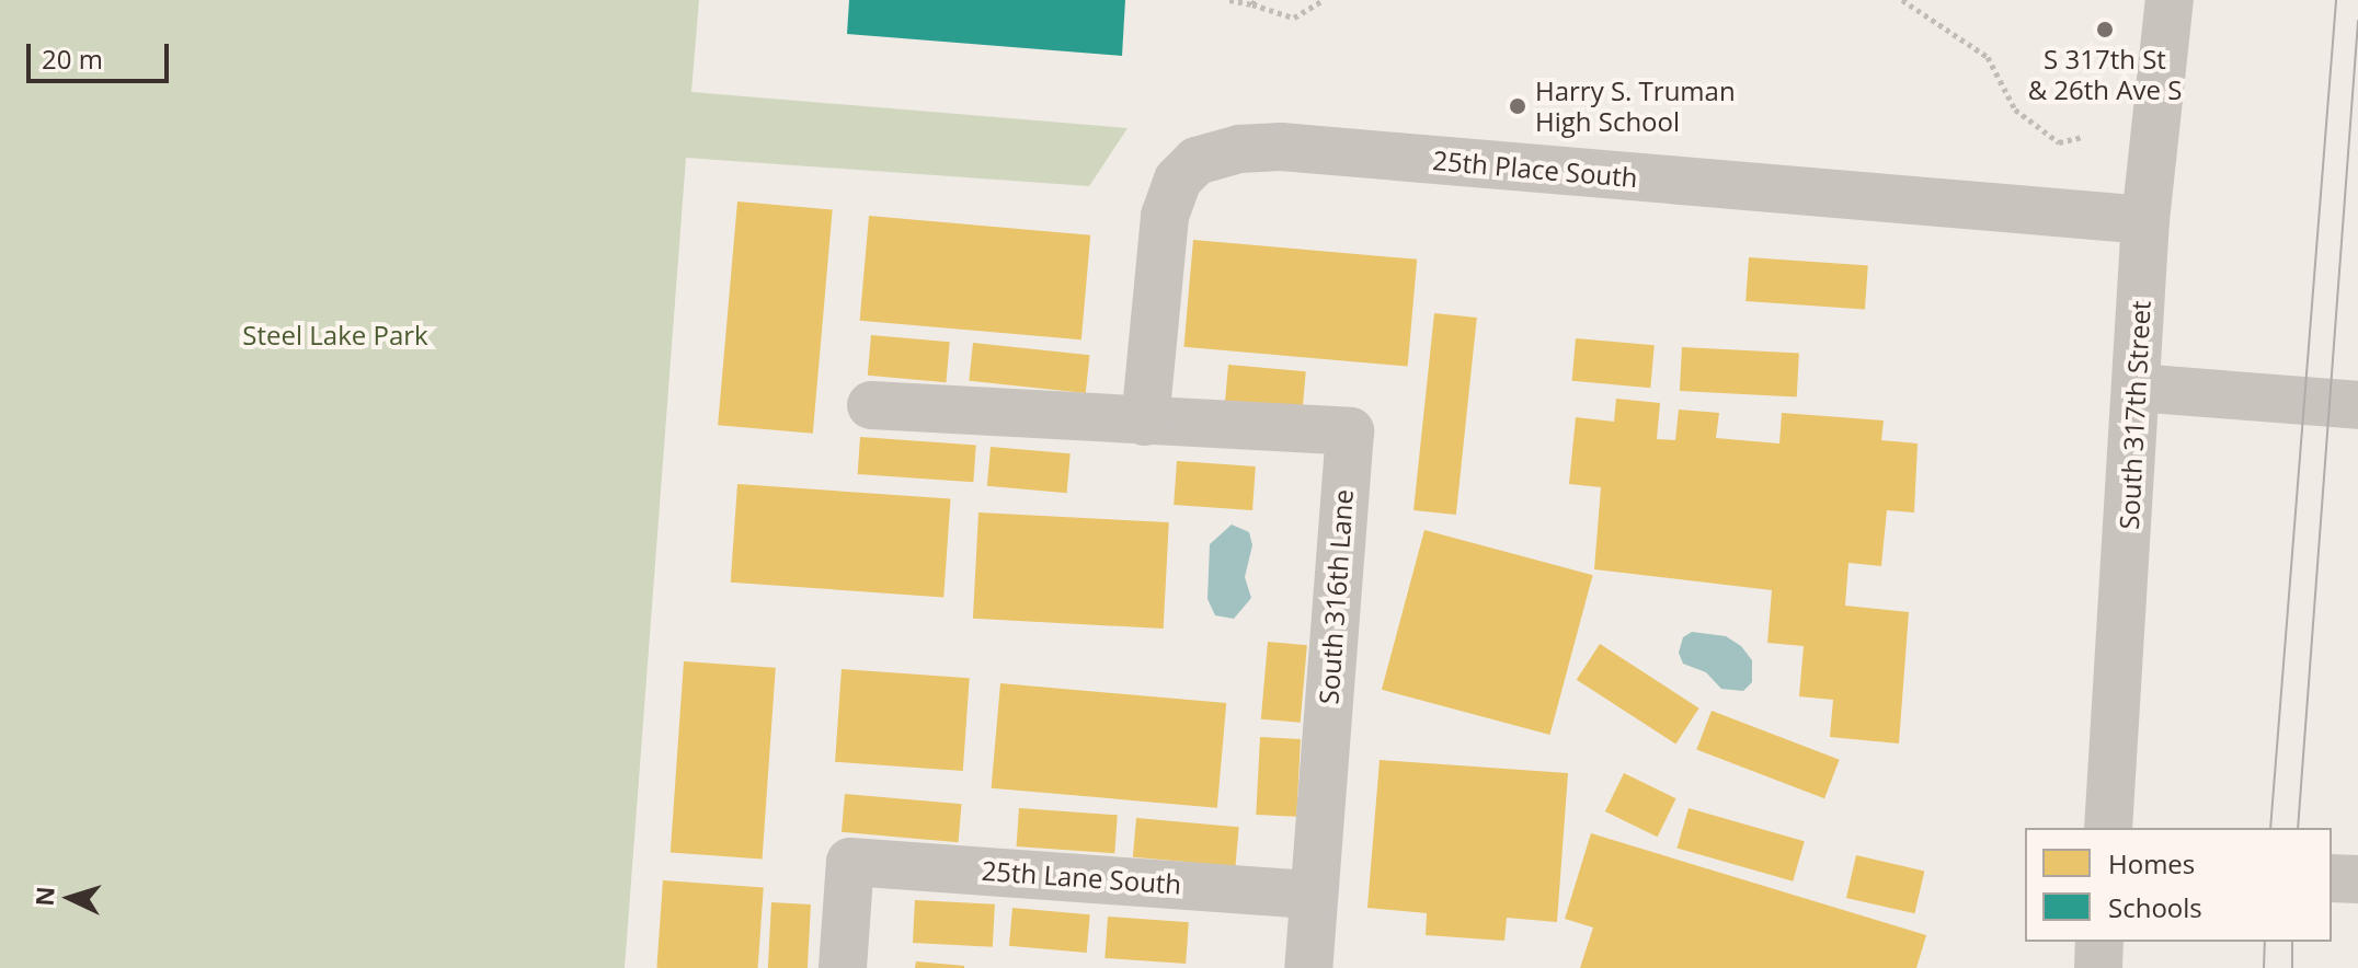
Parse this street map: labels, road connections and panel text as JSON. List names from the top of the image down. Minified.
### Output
{"streets":{"street":["25th Place South","South 317th Street","South 316th Lane","25th Lane South"]},"crossings":[["25th Place South","South 317th Street"],["25th Place South","South 316th Lane"],["South 316th Lane","25th Lane South"]],"parks":["Steel Lake Park"],"places":["S 317th St & 26th Ave S","Harry S. Truman High School"],"legend":["Homes","Schools"],"scale_bar":"20 m","north":"left"}
